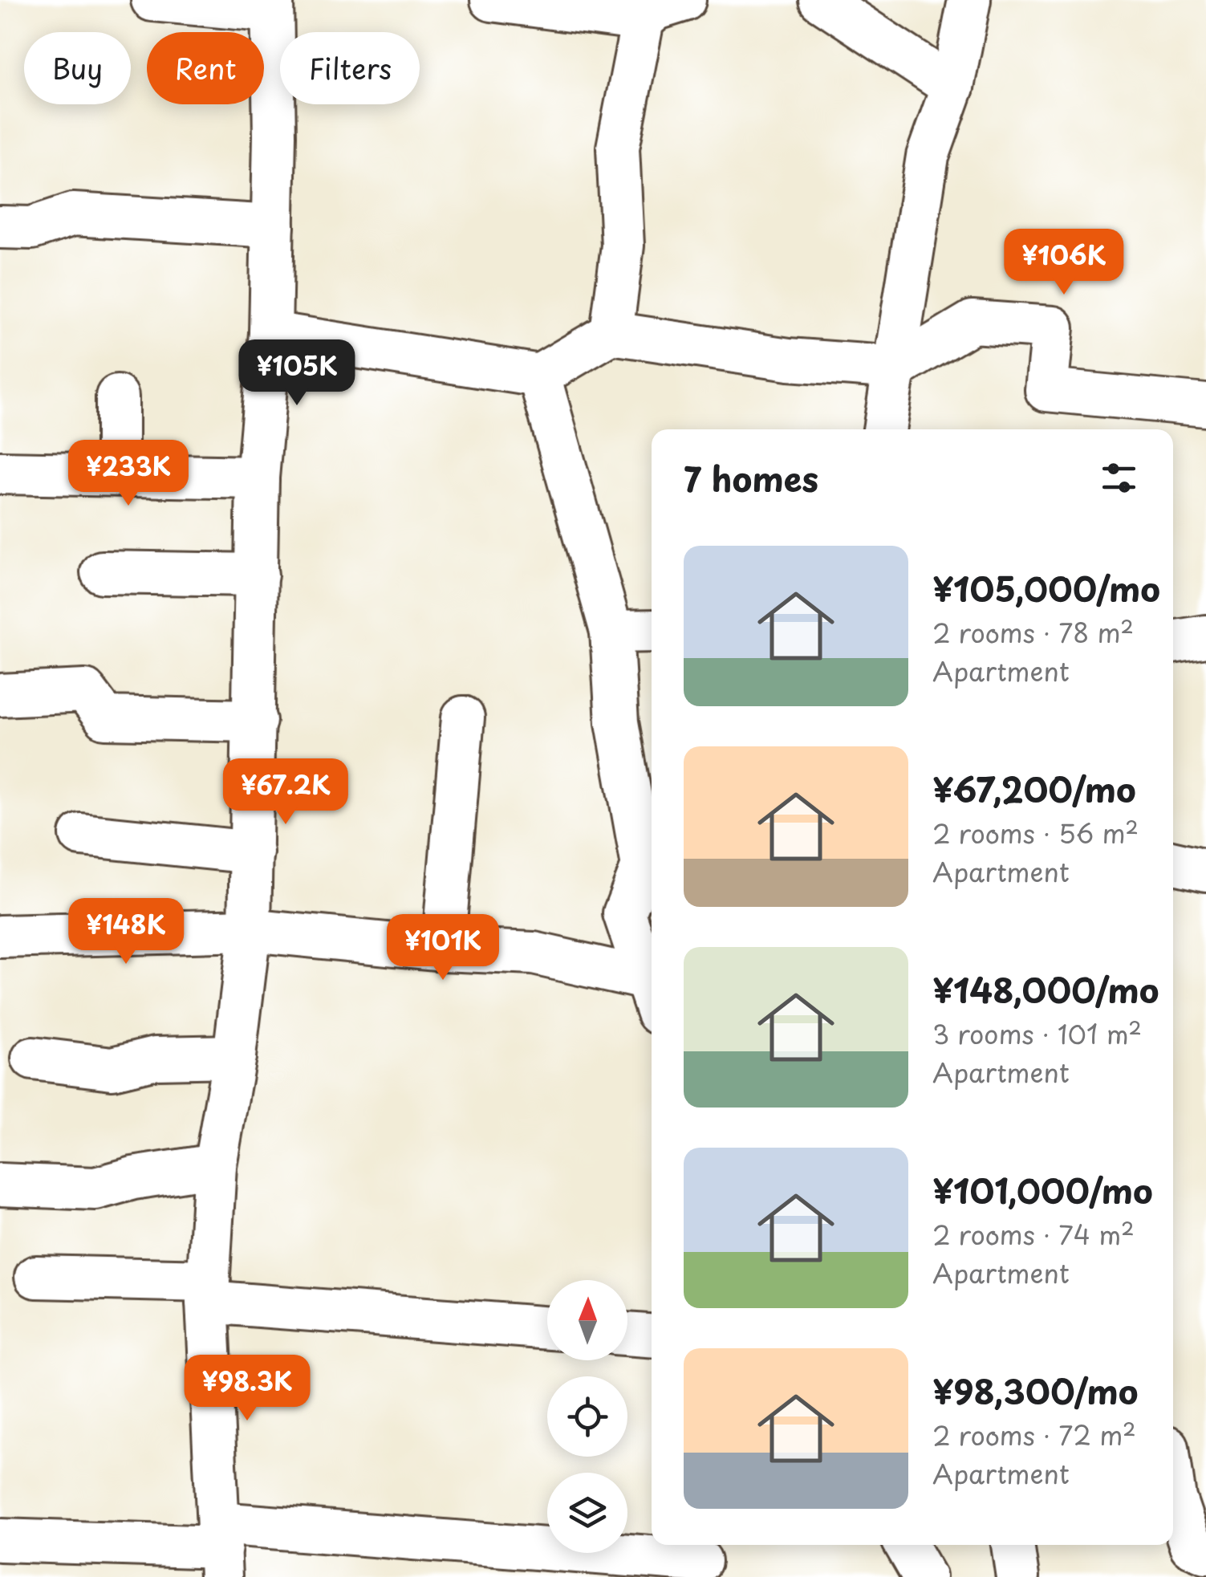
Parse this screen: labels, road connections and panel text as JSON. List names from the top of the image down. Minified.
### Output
{"north":"top","page":{"chip":["Buy","Rent","Filters"],"price":["¥106K","¥105K","¥233K","¥67.2K","¥148K","¥101K","¥98.3K"],"heading":"7 homes","list":[{"name":"¥105,000/mo","note":"2 rooms · 78 m² · Apartment"},{"name":"¥67,200/mo","note":"2 rooms · 56 m² · Apartment"},{"name":"¥148,000/mo","note":"3 rooms · 101 m² · Apartment"},{"name":"¥101,000/mo","note":"2 rooms · 74 m² · Apartment"},{"name":"¥98,300/mo","note":"2 rooms · 72 m² · Apartment"}]}}
